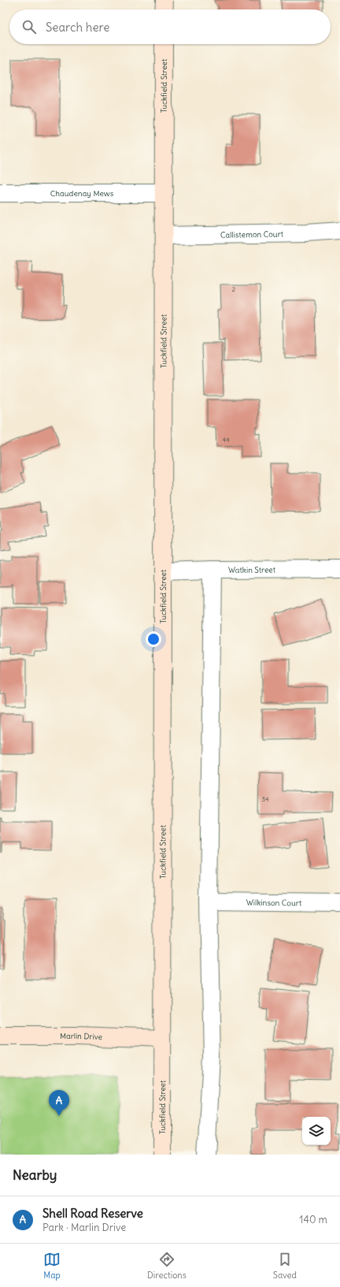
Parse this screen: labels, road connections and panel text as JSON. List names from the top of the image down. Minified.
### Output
{"streets":{"main road":["Tuckfield Street","Marlin Drive"],"street":["Chaudenay Mews","Callistemon Court","Watkin Street","Wilkinson Court"]},"crossings":[["Tuckfield Street","Chaudenay Mews"],["Tuckfield Street","Callistemon Court"],["Tuckfield Street","Watkin Street"],["Tuckfield Street","Marlin Drive"]],"house_numbers":["2","44","34"],"page":{"search":"Search here","pins":"A","heading":"Nearby","list":[{"mark":"A","name":"Shell Road Reserve","note":"Park · Marlin Drive","value":"140 m"}],"nav":["Map","Directions","Saved"]}}
